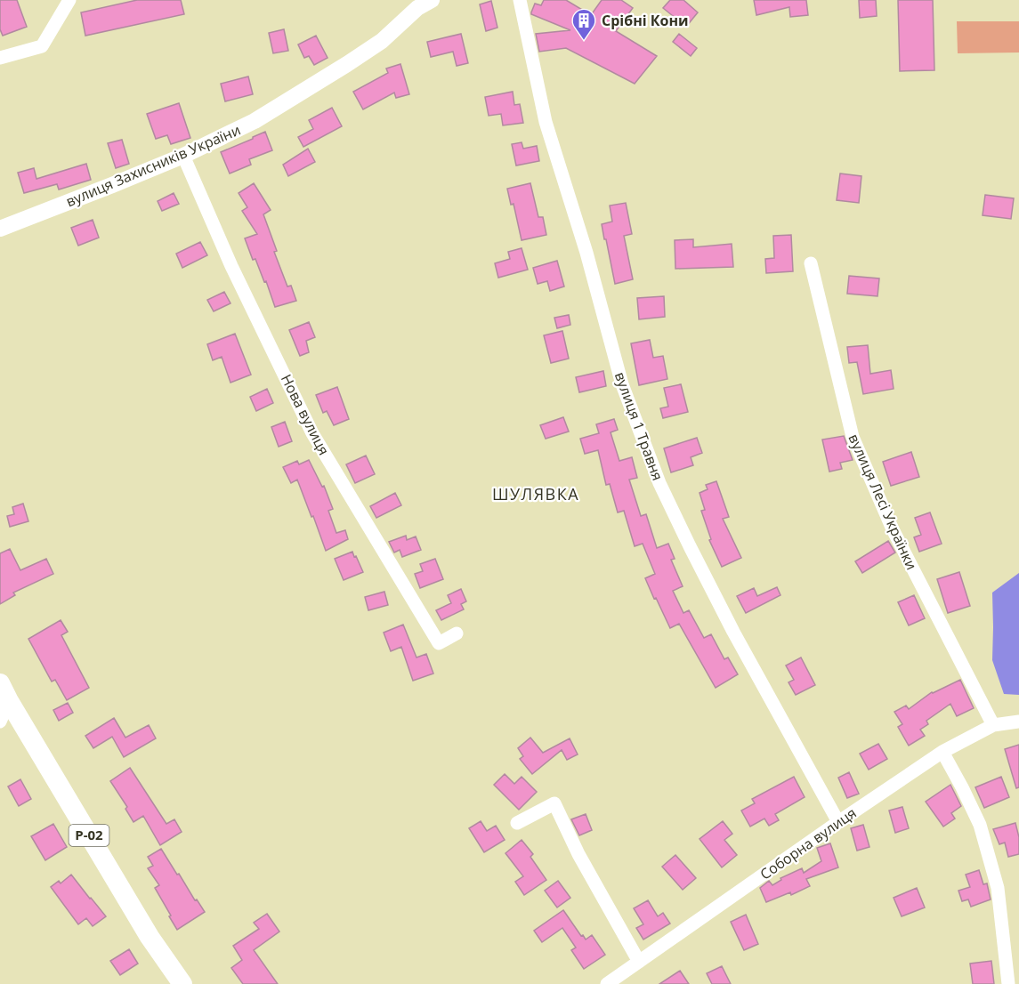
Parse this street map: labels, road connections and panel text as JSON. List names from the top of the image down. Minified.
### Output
{"streets":{"main road":["Р-02"],"street":["вулиця Захисників України","Нова вулиця","вулиця 1 Травня","вулиця Лесі Українки","Соборна вулиця"]},"crossings":[["вулиця Захисників України","Нова вулиця"],["вулиця 1 Травня","Соборна вулиця"],["вулиця Лесі Українки","Соборна вулиця"]],"districts":["ШУЛЯВКА"],"places":{"building":["Срібні Кони"]}}
